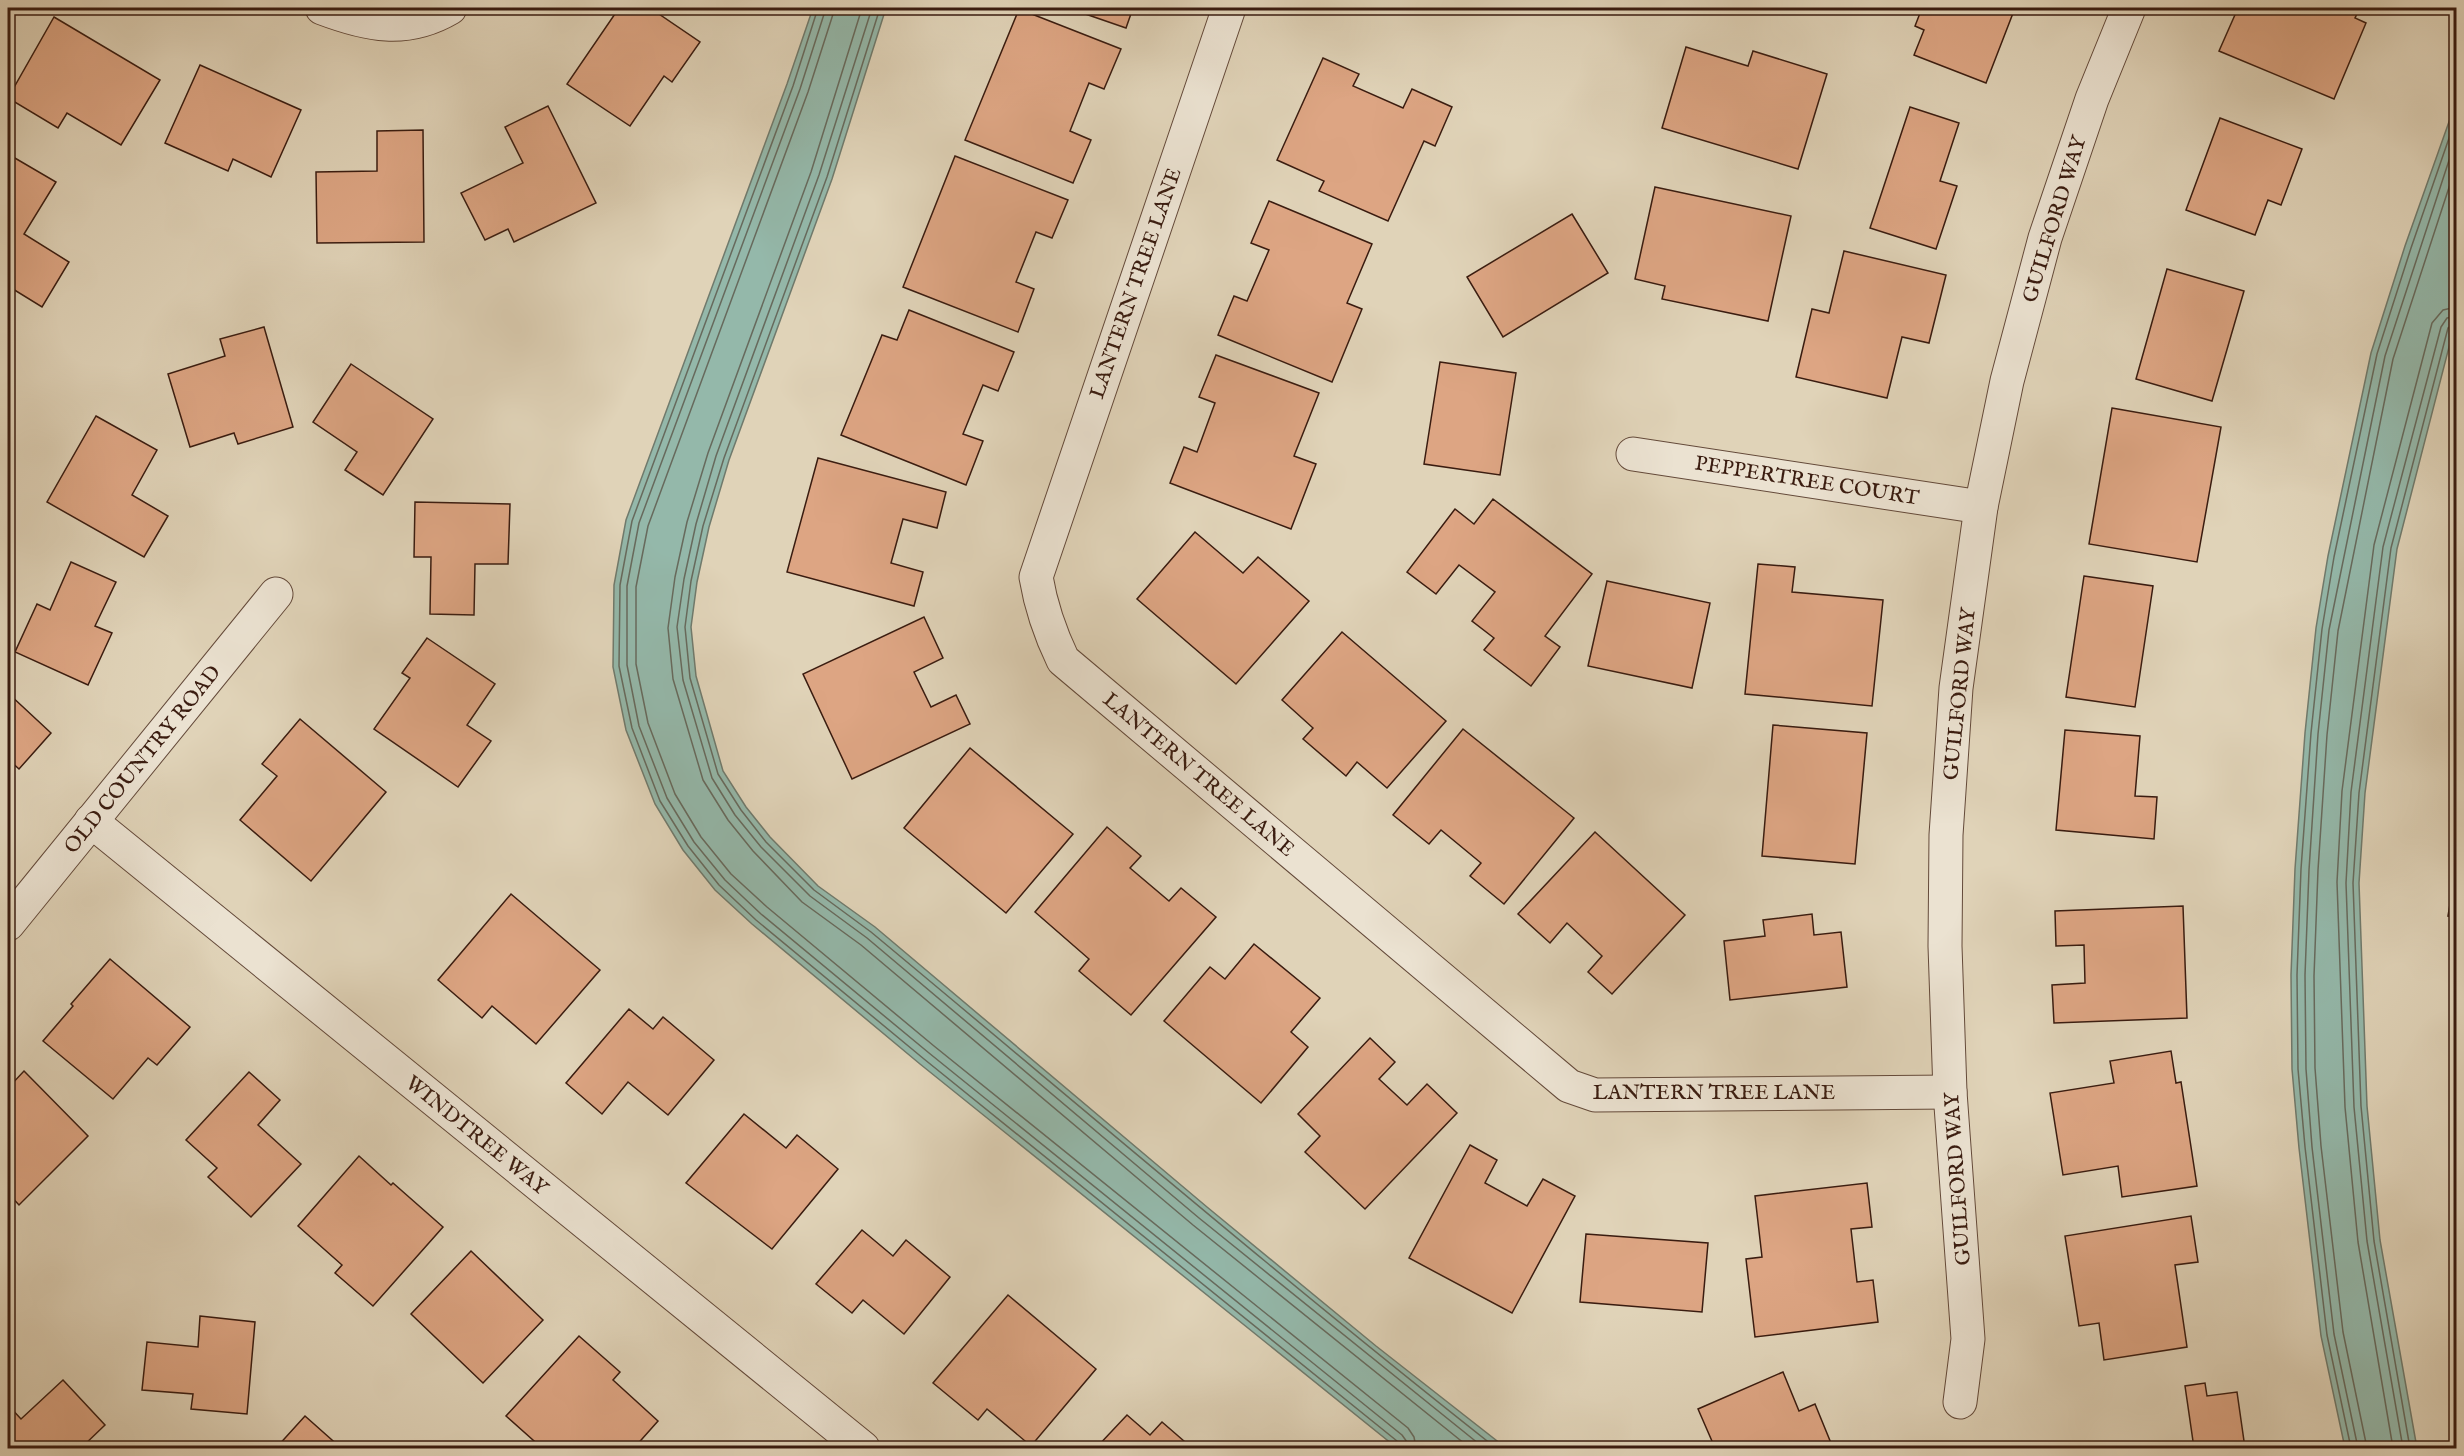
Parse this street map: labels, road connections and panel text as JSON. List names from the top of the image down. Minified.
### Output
{"streets":{"street":["GUILFORD WAY","LANTERN TREE LANE","PEPPERTREE COURT","OLD COUNTRY ROAD","WINDTREE WAY"]},"crossings":[["GUILFORD WAY","LANTERN TREE LANE"],["GUILFORD WAY","PEPPERTREE COURT"],["OLD COUNTRY ROAD","WINDTREE WAY"]]}
